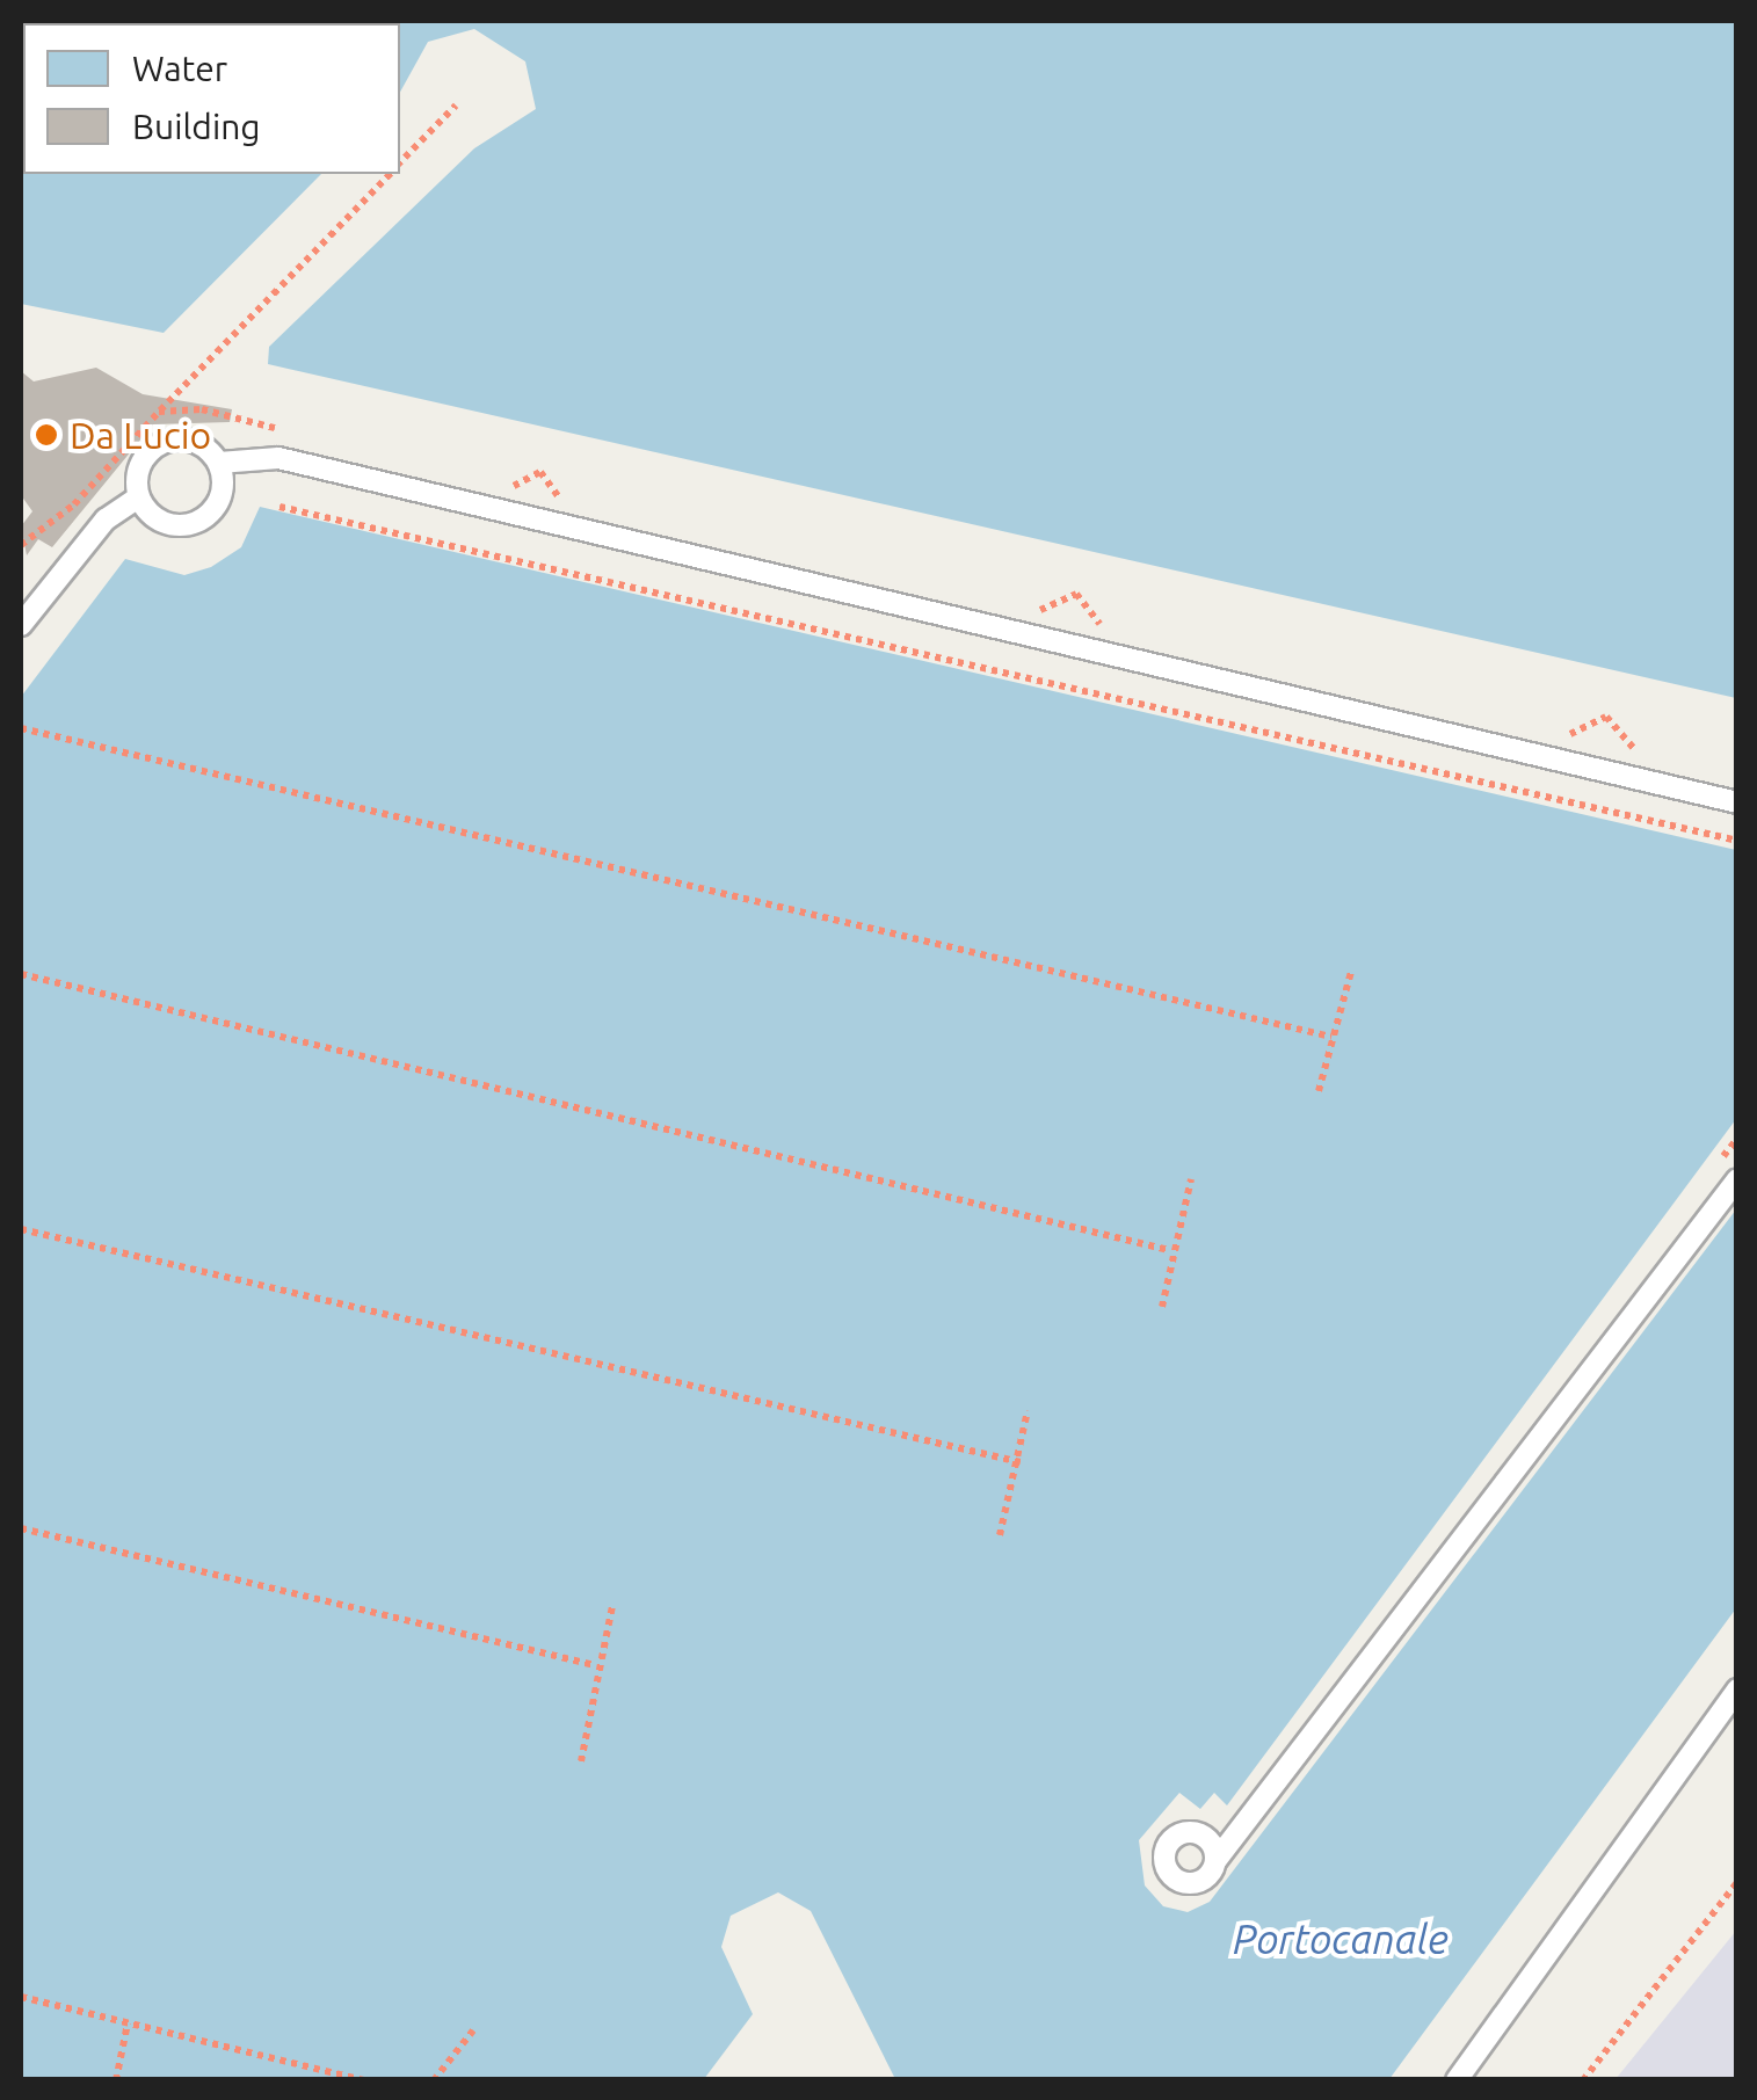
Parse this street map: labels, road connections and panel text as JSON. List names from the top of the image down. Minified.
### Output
{"water":["Portocanale"],"places":["Da Lucio"],"legend":["Water","Building"]}
